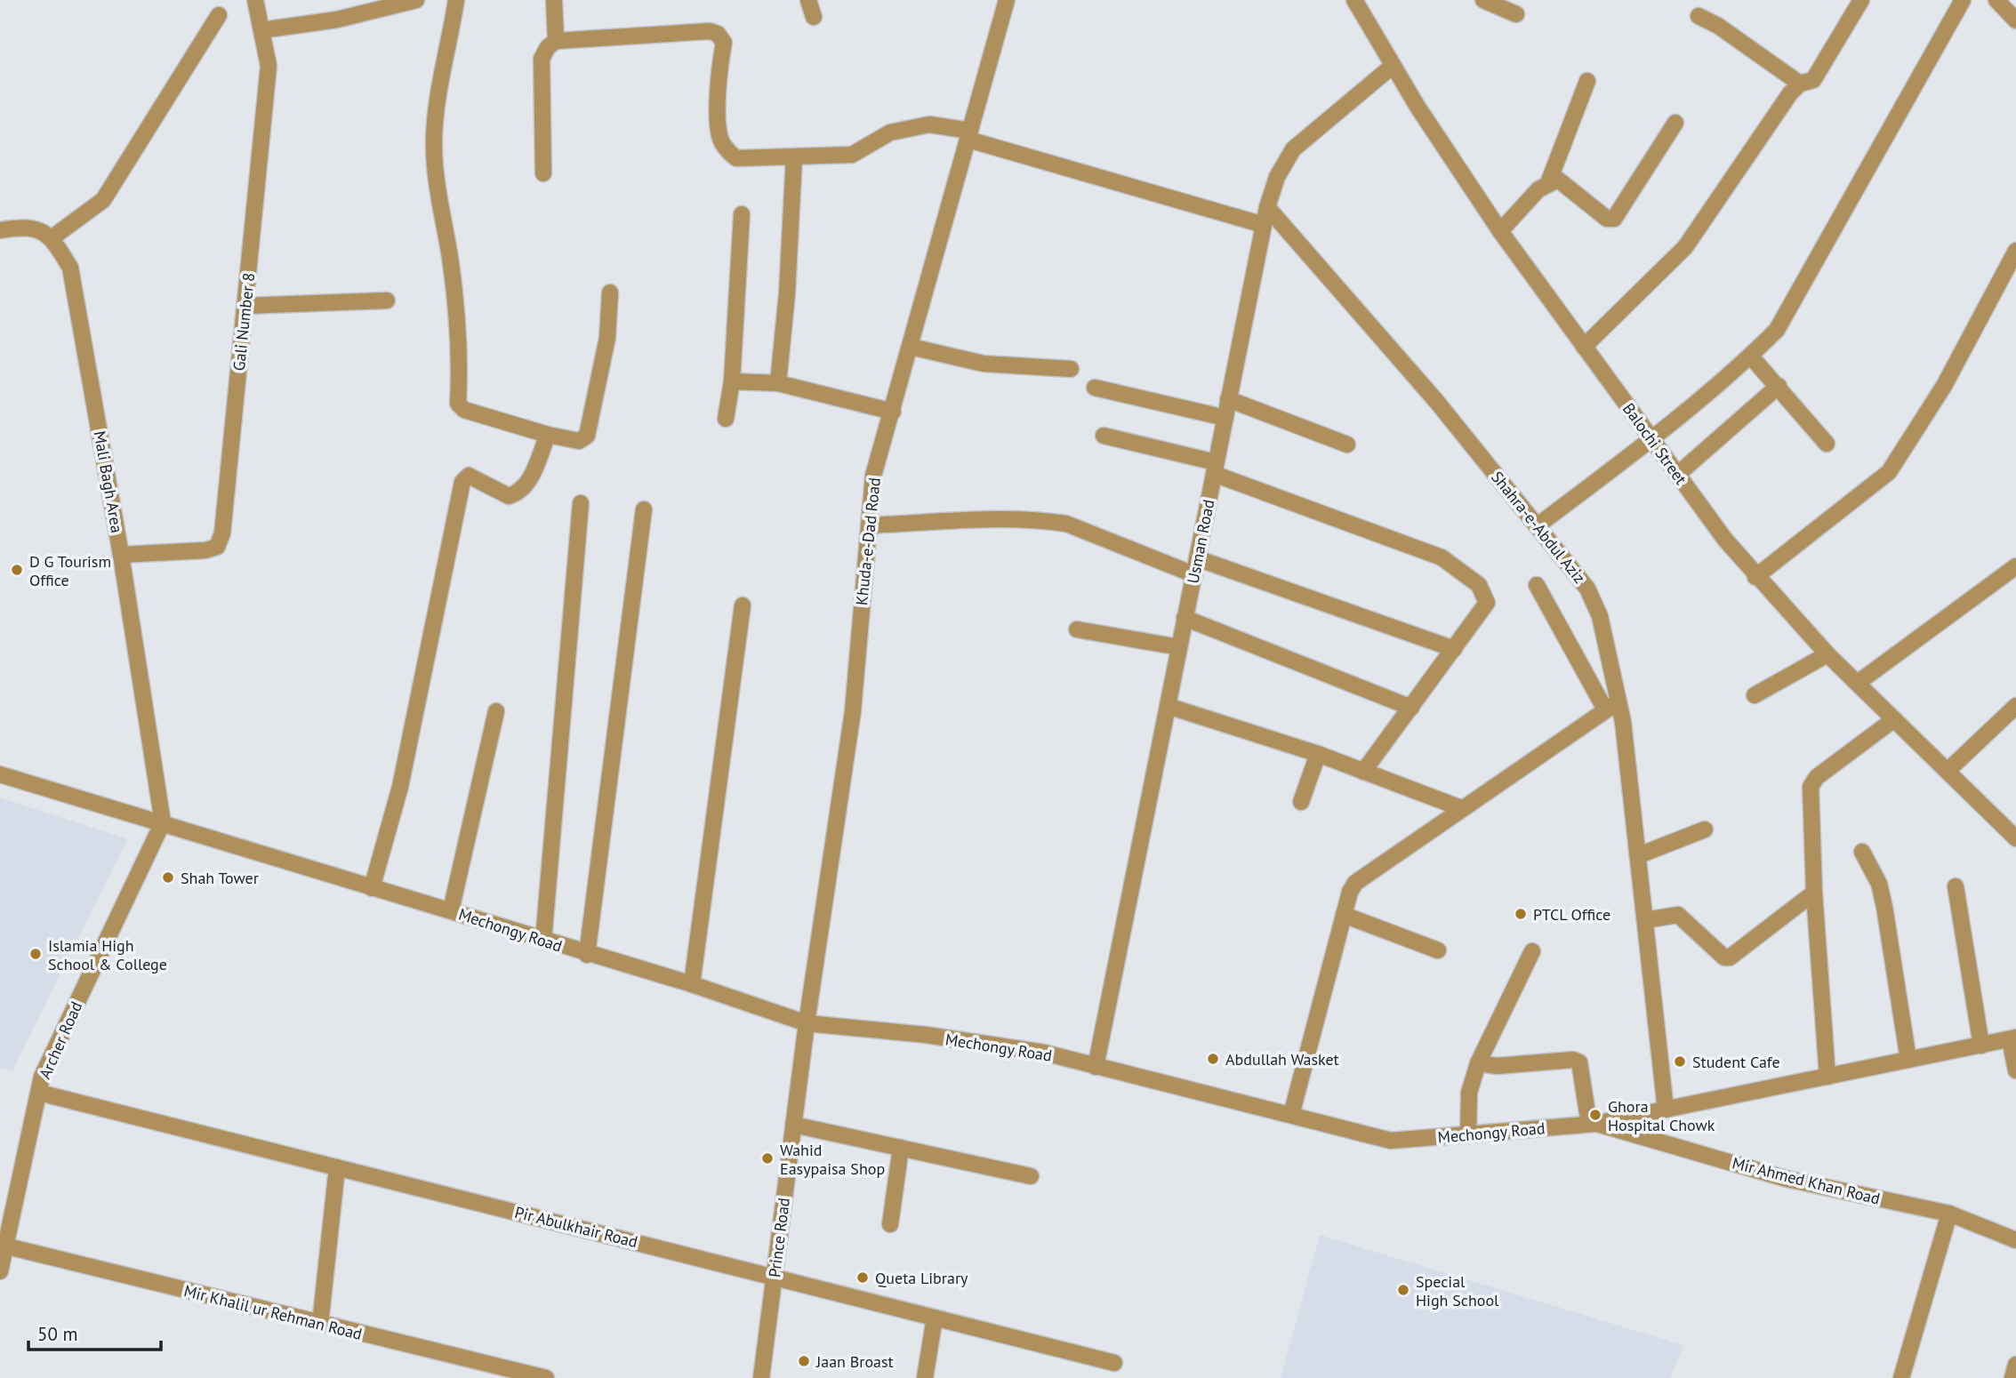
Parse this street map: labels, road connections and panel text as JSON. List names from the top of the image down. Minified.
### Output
{"streets":{"street":["Gali Number 8","Balochi Street","Mali Bagh Area","Shahra-e-Abdul Aziz","Khuda-e-Dad Road","Usman Road","Mechongy Road","Archer Road","Mir Ahmed Khan Road","Pir Abulkhair Road","Prince Road","Mir Khalil ur Rehman Road"]},"crossings":[["Gali Number 8","Mali Bagh Area"],["Balochi Street","Usman Road"],["Mali Bagh Area","Mechongy Road"],["Mali Bagh Area","Archer Road"],["Shahra-e-Abdul Aziz","Usman Road"],["Shahra-e-Abdul Aziz","Mechongy Road"],["Khuda-e-Dad Road","Mechongy Road"],["Khuda-e-Dad Road","Prince Road"],["Usman Road","Mechongy Road"],["Mechongy Road","Archer Road"],["Mechongy Road","Mir Ahmed Khan Road"],["Mechongy Road","Prince Road"],["Archer Road","Pir Abulkhair Road"],["Archer Road","Mir Khalil ur Rehman Road"],["Pir Abulkhair Road","Prince Road"]],"places":["D G Tourism Office","Shah Tower","PTCL Office","Islamia High School & College","Abdullah Wasket","Student Cafe","Ghora Hospital Chowk","Wahid Easypaisa Shop","Queta Library","Special High School","Jaan Broast"],"scale_bar":"50 m"}
